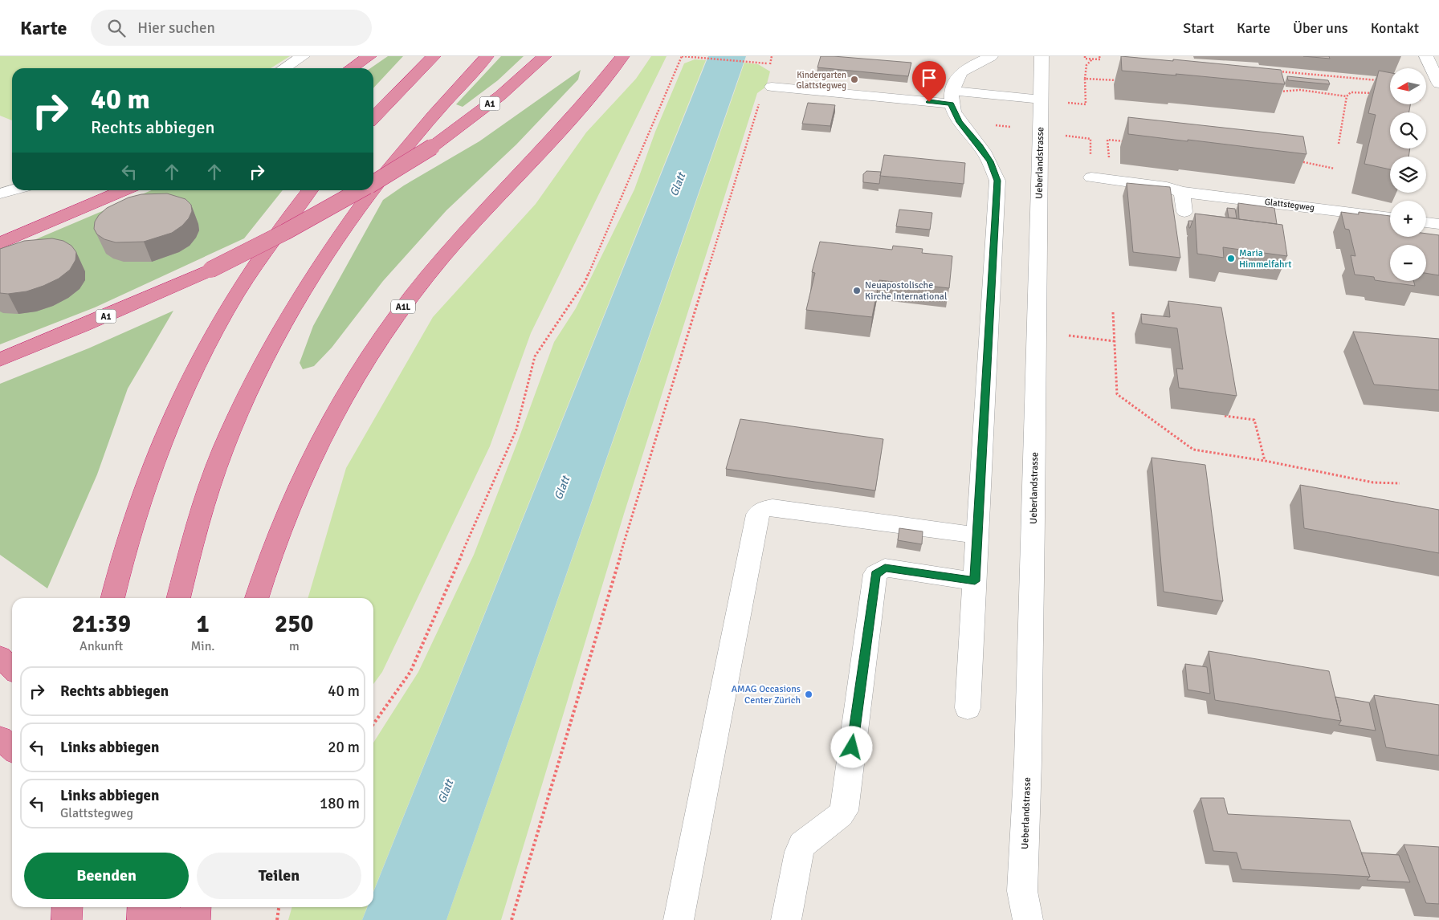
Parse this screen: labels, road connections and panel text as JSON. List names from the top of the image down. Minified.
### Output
{"streets":{"highway":["A1","A1L"],"street":["Ueberlandstrasse","Glattstegweg"]},"water":["Glatt"],"places":["Kindergarten Glattstegweg","Maria Himmelfahrt","Neuapostolische Kirche International","AMAG Occasions Center Zürich"],"north":"left","page":{"header":"Karte","search":"Hier suchen","nav":["Start","Karte","Über uns","Kontakt"],"map_buttons":["+","−"],"turn":["40 m","Rechts abbiegen"],"eta":["21:39","Ankunft","1","Min.","250","m"],"list":[{"name":"Rechts abbiegen","value":"40 m"},{"name":"Links abbiegen","value":"20 m"},{"name":"Links abbiegen","note":"Glattstegweg","value":"180 m"}],"buttons":["Beenden","Teilen"]}}
